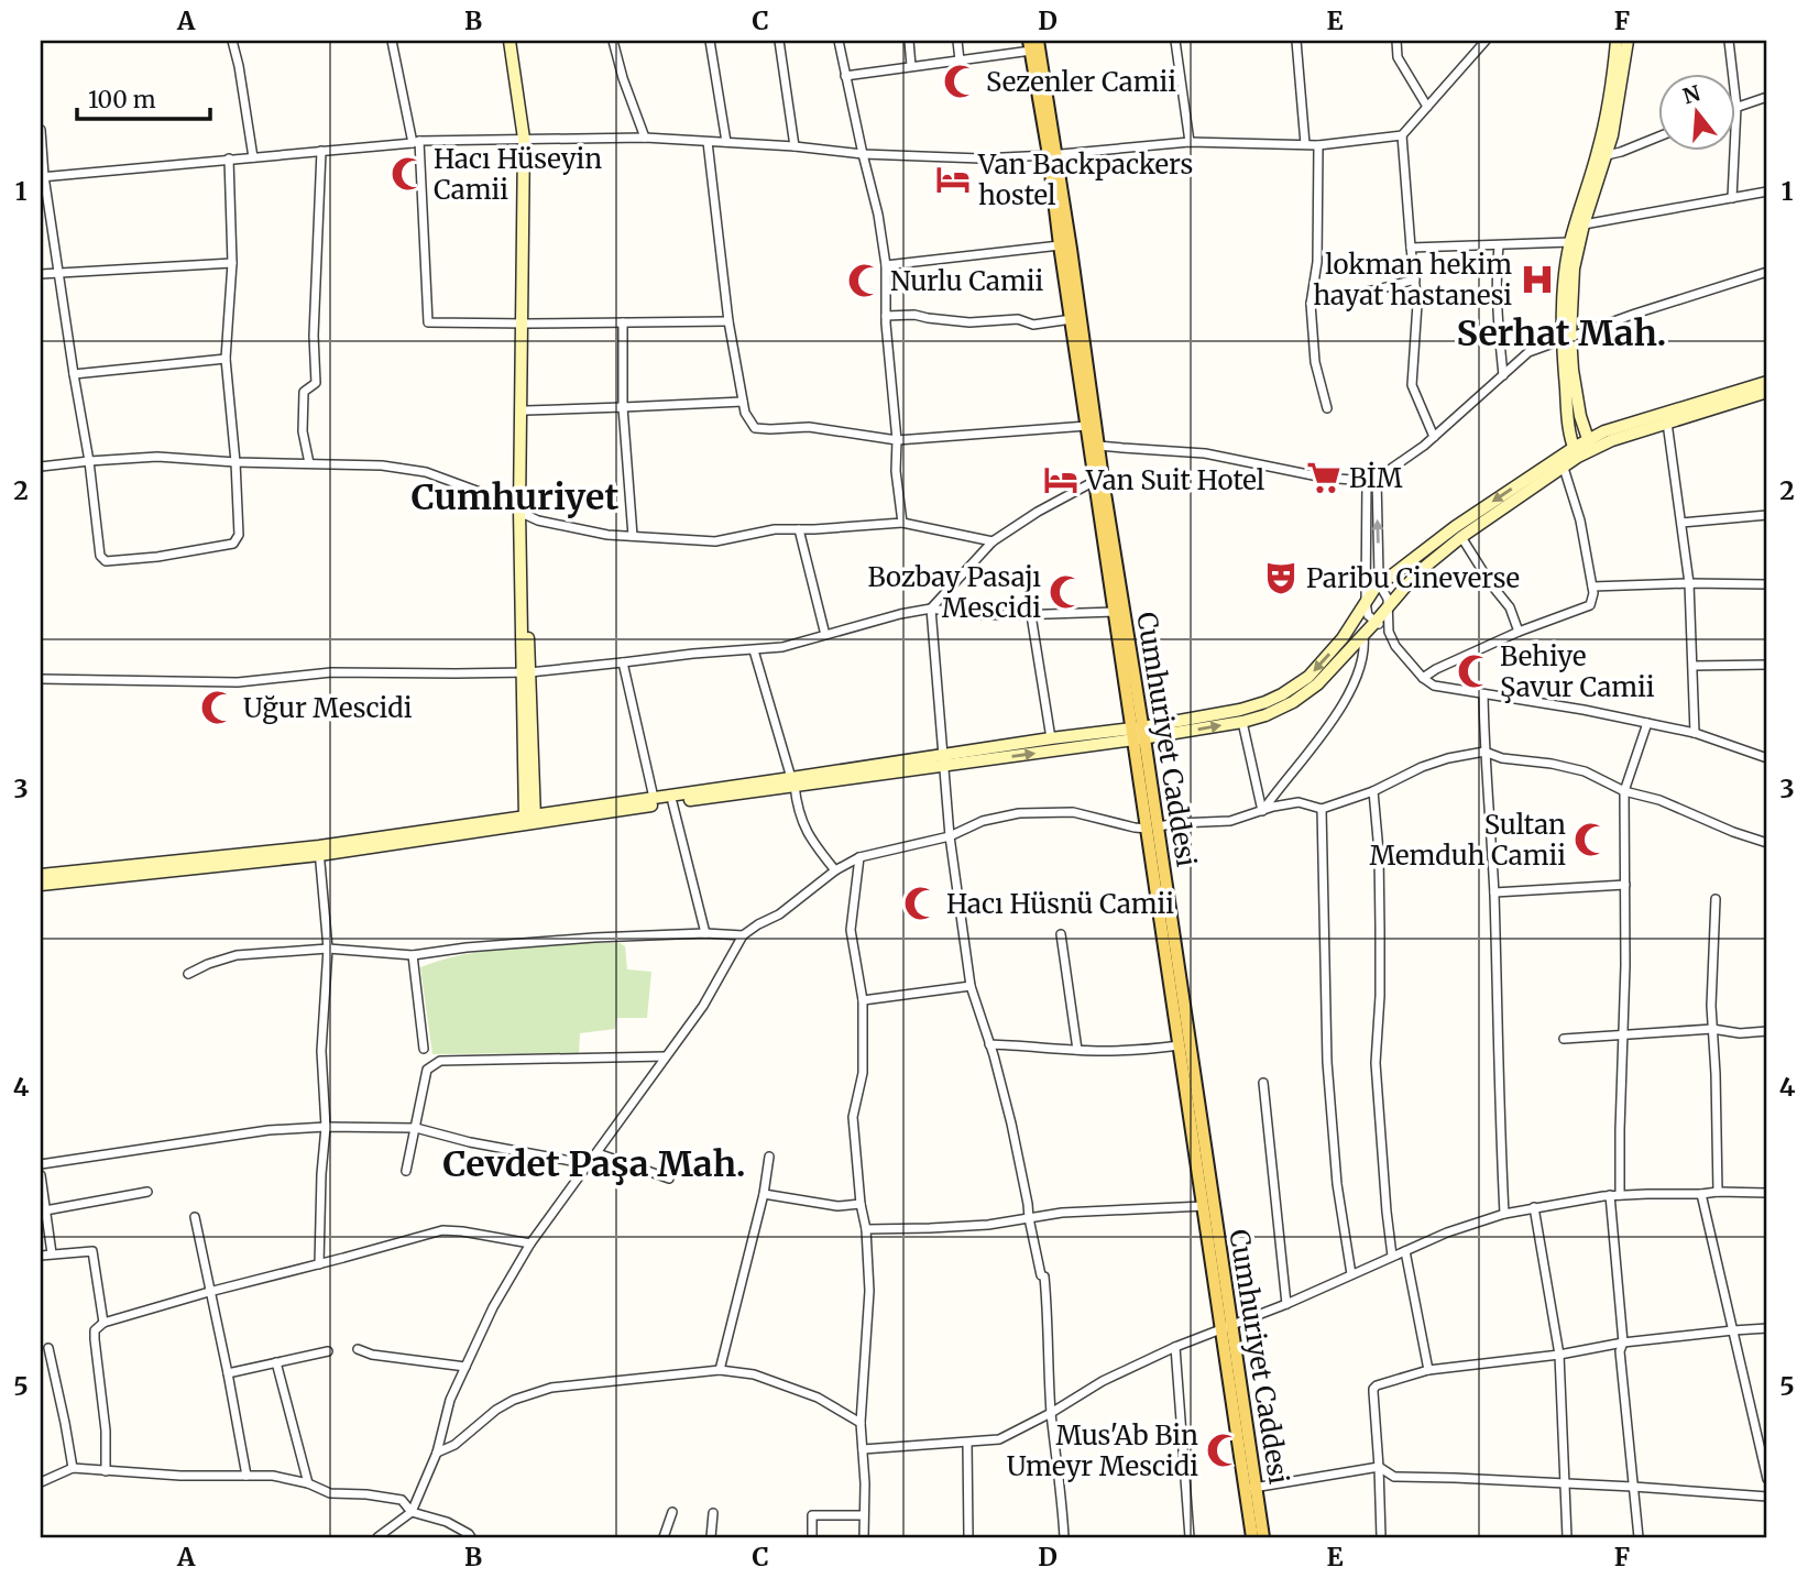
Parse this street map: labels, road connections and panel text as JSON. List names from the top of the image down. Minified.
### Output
{"streets":{"main road":["Cumhuriyet Caddesi"]},"districts":["Serhat Mah.","Cumhuriyet","Cevdet Paşa Mah."],"places":{"mosque":["Sezenler Camii","Hacı Hüseyin Camii","Nurlu Camii","Bozbay Pasajı Mescidi","Behiye Şavur Camii","Uğur Mescidi","Sultan Memduh Camii","Hacı Hüsnü Camii","Mus'Ab Bin Umeyr Mescidi"],"hotel":["Van Backpackers hostel","Van Suit Hotel"],"hospital":["lokman hekim hayat hastanesi"],"supermarket":["BİM"],"theatre":["Paribu Cineverse"]},"scale_bar":"100 m","north":"top","grid":{"columns":["A","B","C","D","E","F"],"rows":["1","2","3","4","5"]}}
